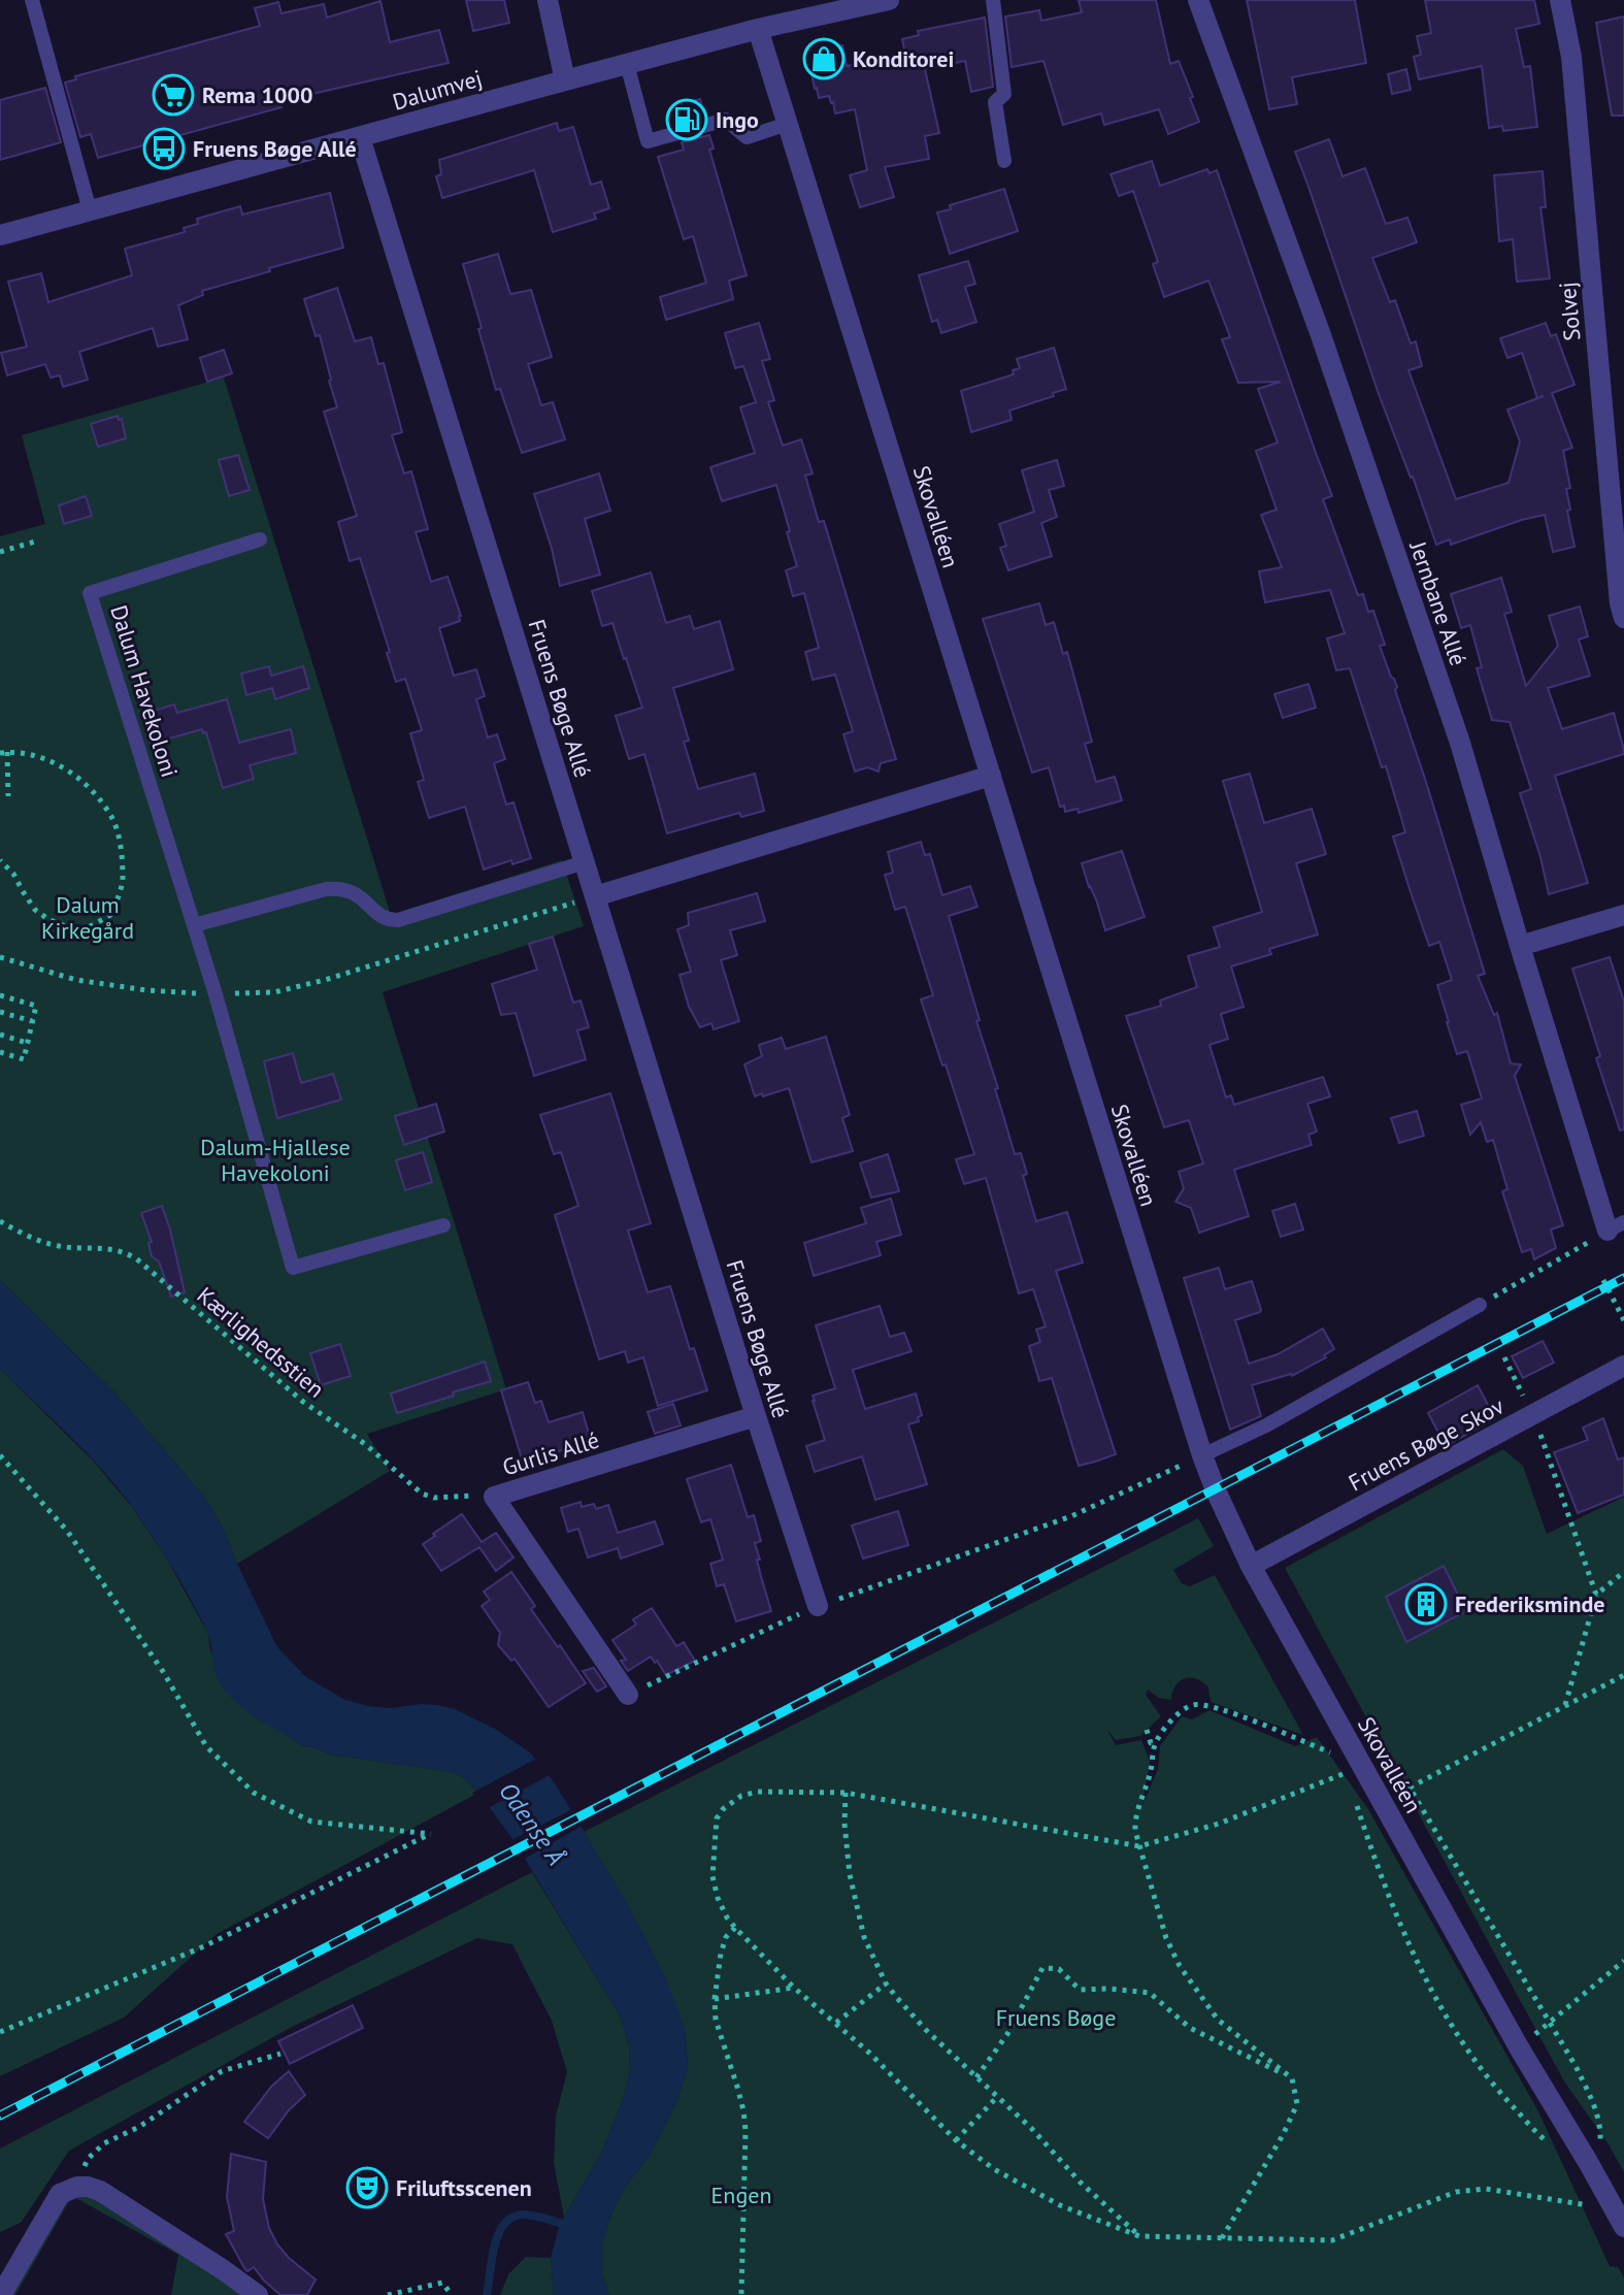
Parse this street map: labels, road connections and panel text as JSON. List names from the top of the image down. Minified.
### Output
{"streets":{"street":["Dalumvej","Solvej","Skovalléen","Jernbane Allé","Fruens Bøge Allé","Fruens Bøge Skov","Gurlis Allé"],"lane":["Dalum Havekoloni"],"path":["Kærlighedsstien"]},"crossings":[["Dalumvej","Skovalléen"],["Dalumvej","Fruens Bøge Allé"],["Skovalléen","Fruens Bøge Skov"],["Fruens Bøge Allé","Gurlis Allé"],["Kærlighedsstien","Gurlis Allé"]],"water":["Odense Å"],"parks":["Dalum Kirkegård","Dalum-Hjallese Havekoloni","Fruens Bøge","Engen"],"places":{"shop":["Konditorei"],"supermarket":["Rema 1000"],"fuel station":["Ingo"],"bus stop":["Fruens Bøge Allé"],"building":["Frederiksminde"],"theatre":["Friluftsscenen"]}}
